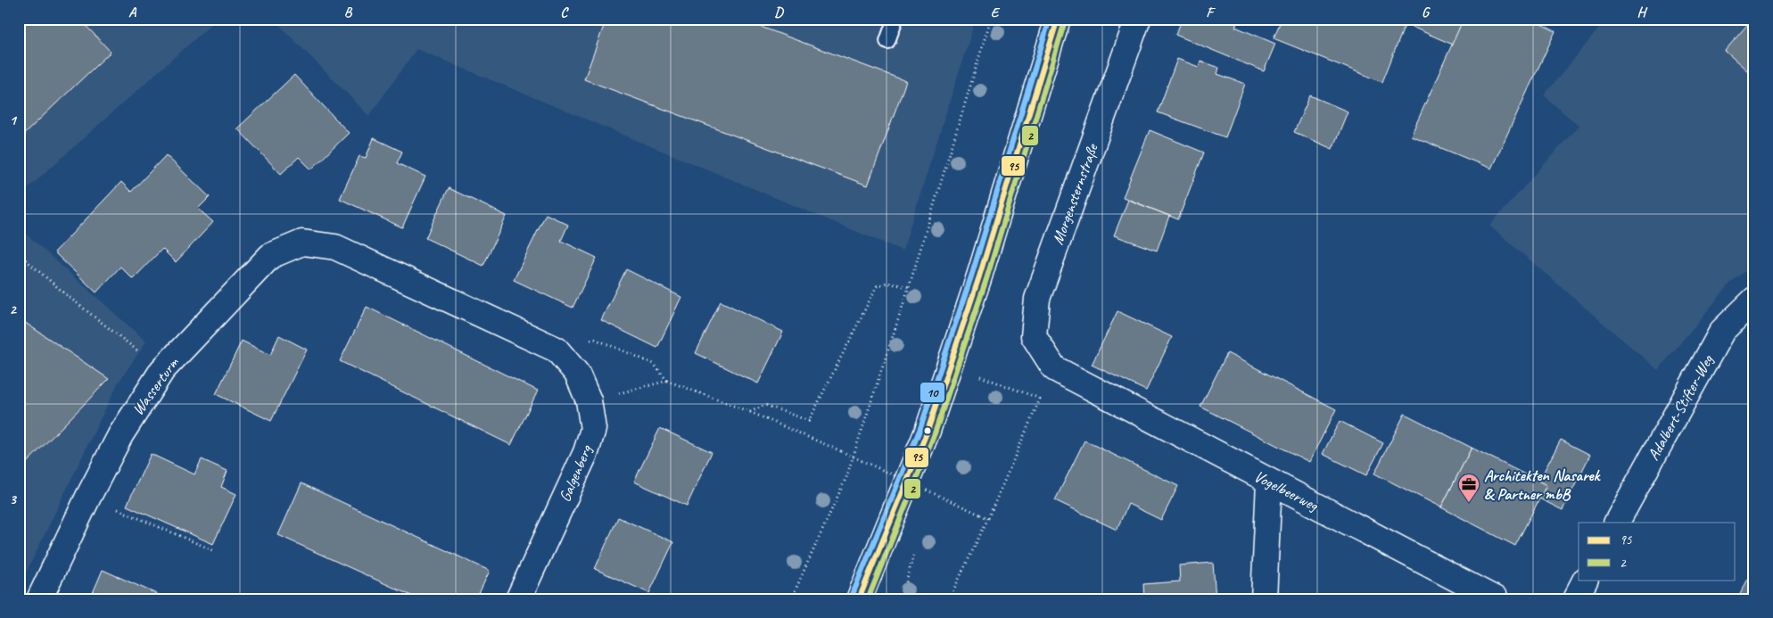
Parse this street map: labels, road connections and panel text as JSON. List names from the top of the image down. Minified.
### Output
{"streets":{"street":["Morgensternstraße","Wasserturm","Adalbert-Stifter-Weg","Galgenberg","Vogelbeerweg"]},"crossings":[["Morgensternstraße","Vogelbeerweg"],["Wasserturm","Galgenberg"]],"places":{"office":["Architekten Nasarek & Partner mbB"]},"lines":["transit line 95","transit line 10","transit line 2"],"legend":["95","2"],"grid":{"columns":["A","B","C","D","E","F","G","H"],"rows":["1","2","3"]}}
